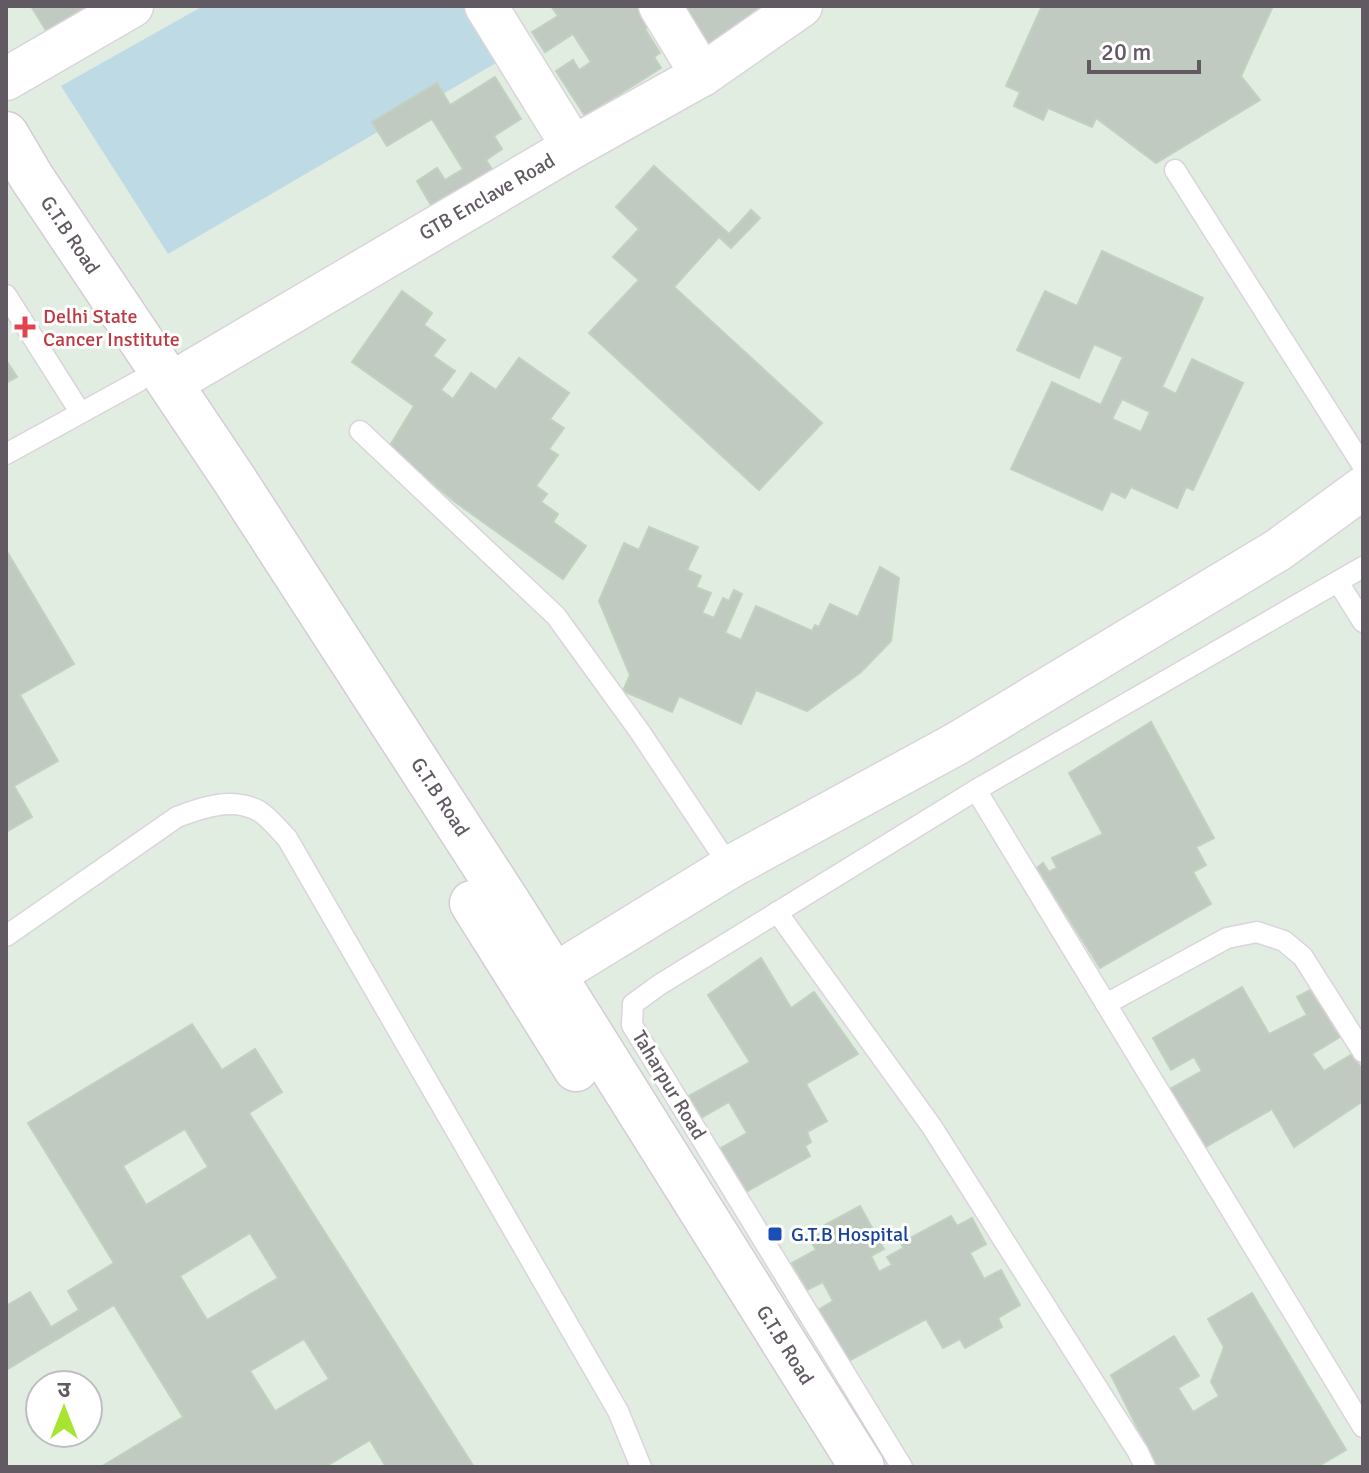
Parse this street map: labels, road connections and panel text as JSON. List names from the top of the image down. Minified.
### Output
{"streets":{"main road":["G.T.B Road"],"street":["GTB Enclave Road"],"lane":["Taharpur Road"]},"crossings":[["GTB Enclave Road","G.T.B Road"]],"places":{"health":["Delhi State Cancer Institute"],"transit":["G.T.B Hospital"]},"scale_bar":"20 m","north":"top"}
